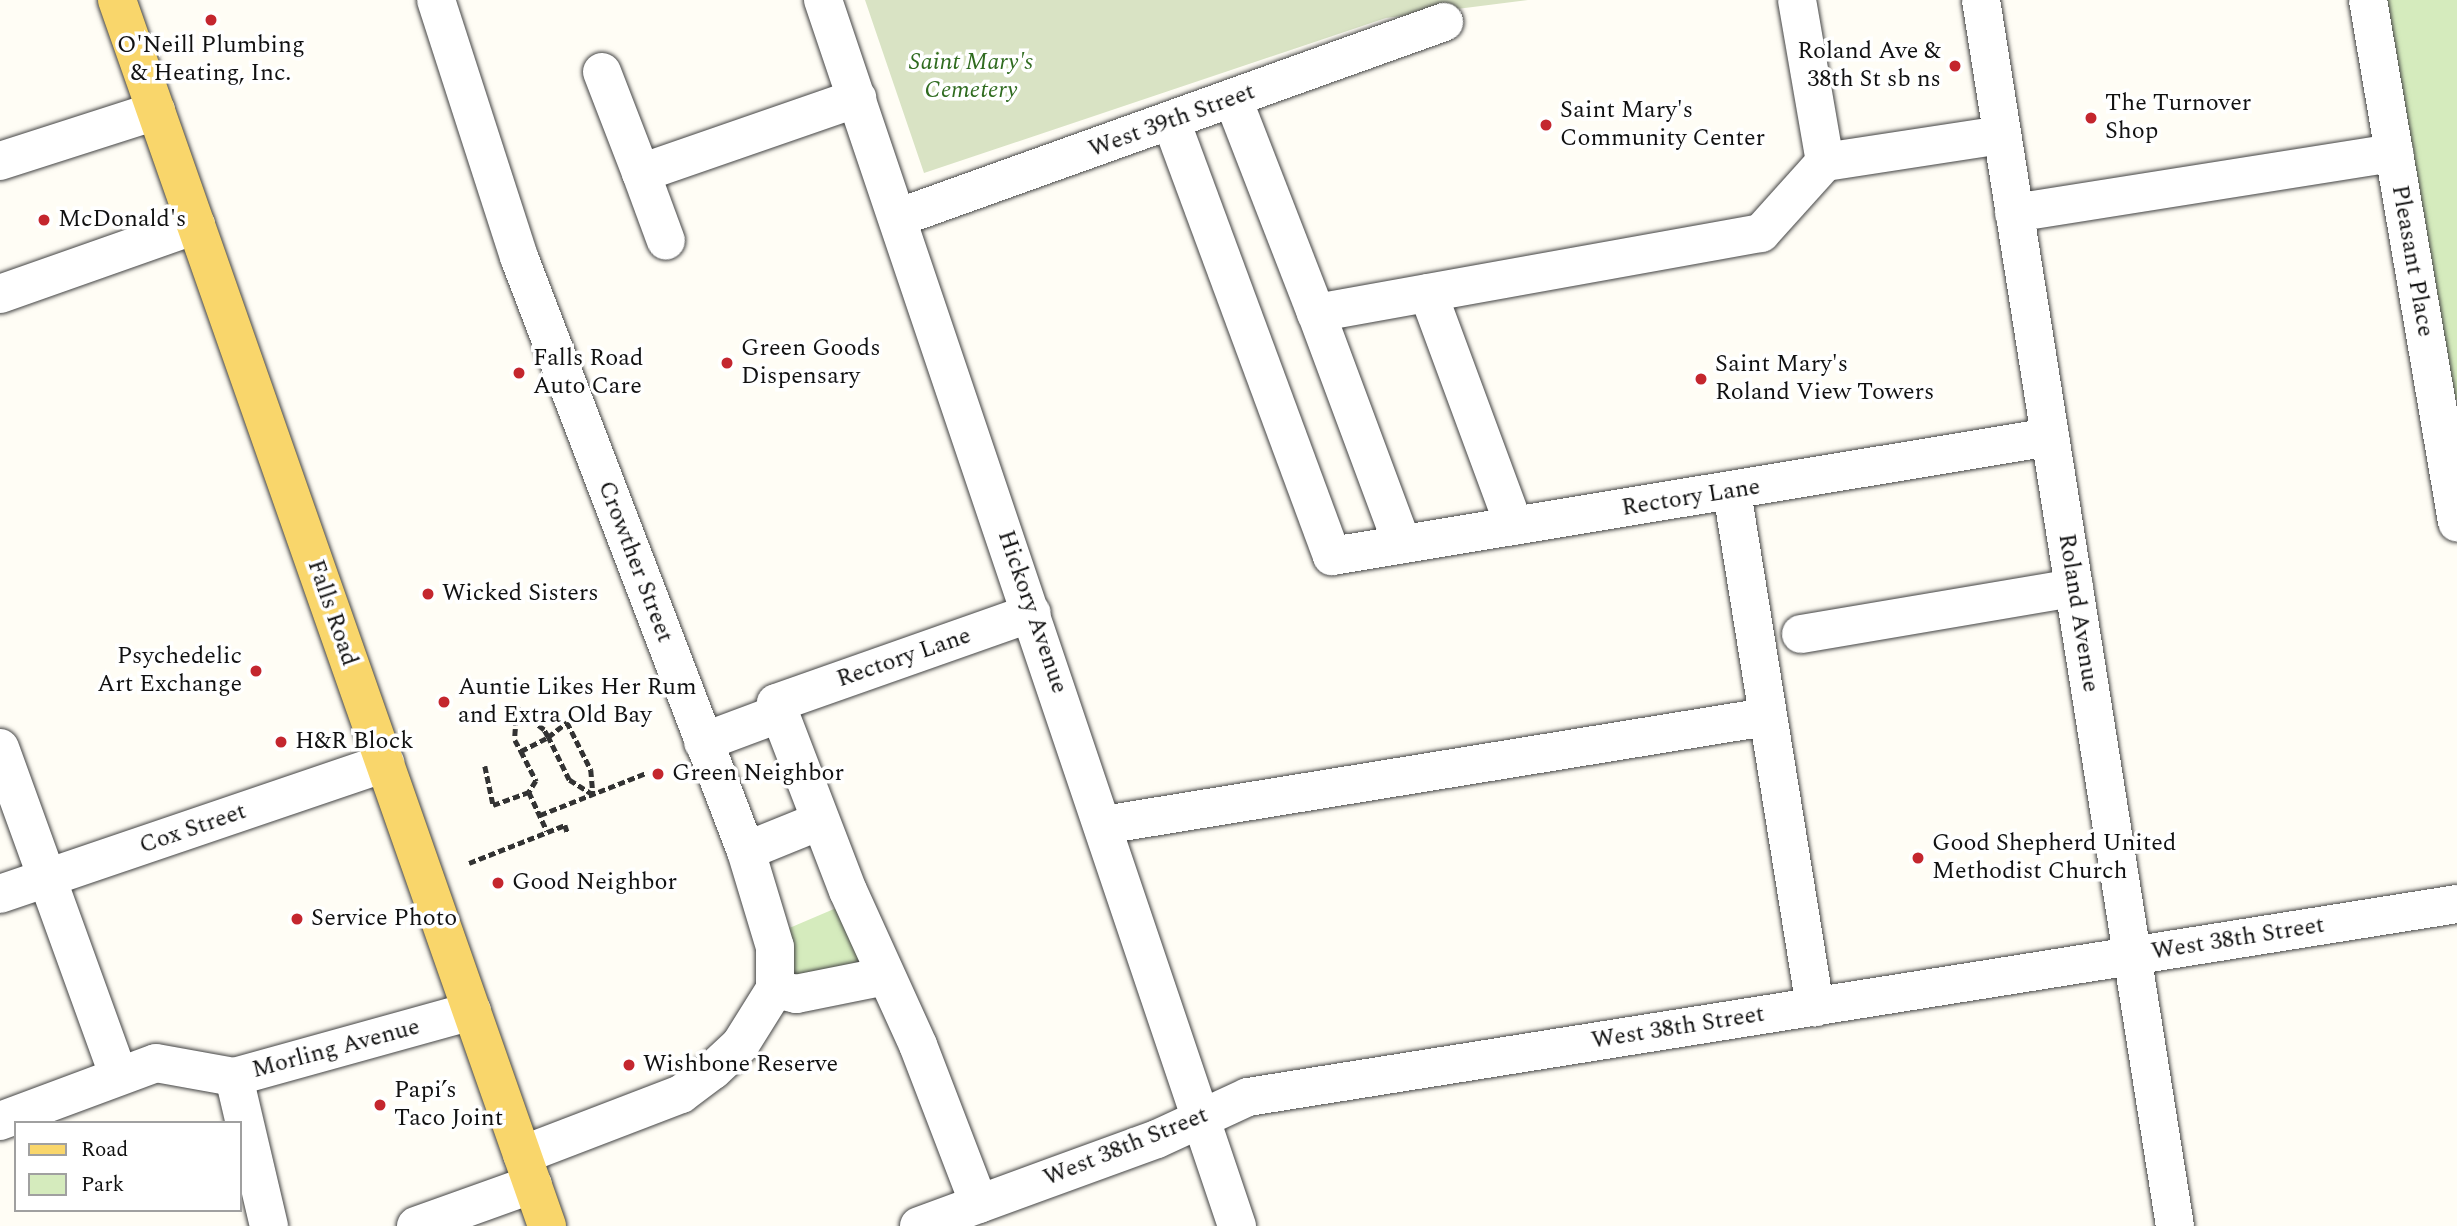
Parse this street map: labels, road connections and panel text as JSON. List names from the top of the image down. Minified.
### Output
{"streets":{"main road":["Falls Road"],"street":["West 39th Street","Pleasant Place","Rectory Lane","Crowther Street","Hickory Avenue","Roland Avenue","Cox Street","West 38th Street","Morling Avenue"]},"crossings":[["West 39th Street","Rectory Lane"],["West 39th Street","Hickory Avenue"],["Rectory Lane","Crowther Street"],["Rectory Lane","Hickory Avenue"],["Rectory Lane","Roland Avenue"],["Hickory Avenue","West 38th Street"],["Falls Road","Cox Street"],["Falls Road","Morling Avenue"],["Roland Avenue","West 38th Street"]],"parks":["Saint Mary's Cemetery"],"places":["O'Neill Plumbing & Heating, Inc.","Roland Ave & 38th St sb ns","The Turnover Shop","Saint Mary's Community Center","McDonald's","Green Goods Dispensary","Falls Road Auto Care","Saint Mary's Roland View Towers","Wicked Sisters","Psychedelic Art Exchange","Auntie Likes Her Rum and Extra Old Bay","H&R Block","Green Neighbor","Good Shepherd United Methodist Church","Good Neighbor","Service Photo","Wishbone Reserve","Papi’s Taco Joint"],"legend":["Road","Park"]}
